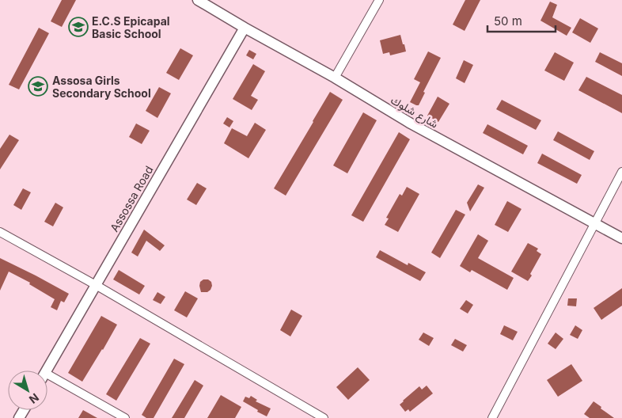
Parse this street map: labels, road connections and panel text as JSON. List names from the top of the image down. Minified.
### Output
{"streets":{"street":["شارع شلوك","Assossa Road"]},"crossings":[["شارع شلوك","Assossa Road"]],"places":{"school or university":["E.C.S Epicapal Basic School","Assosa Girls Secondary School"]},"scale_bar":"50 m","north":"bottom right"}
